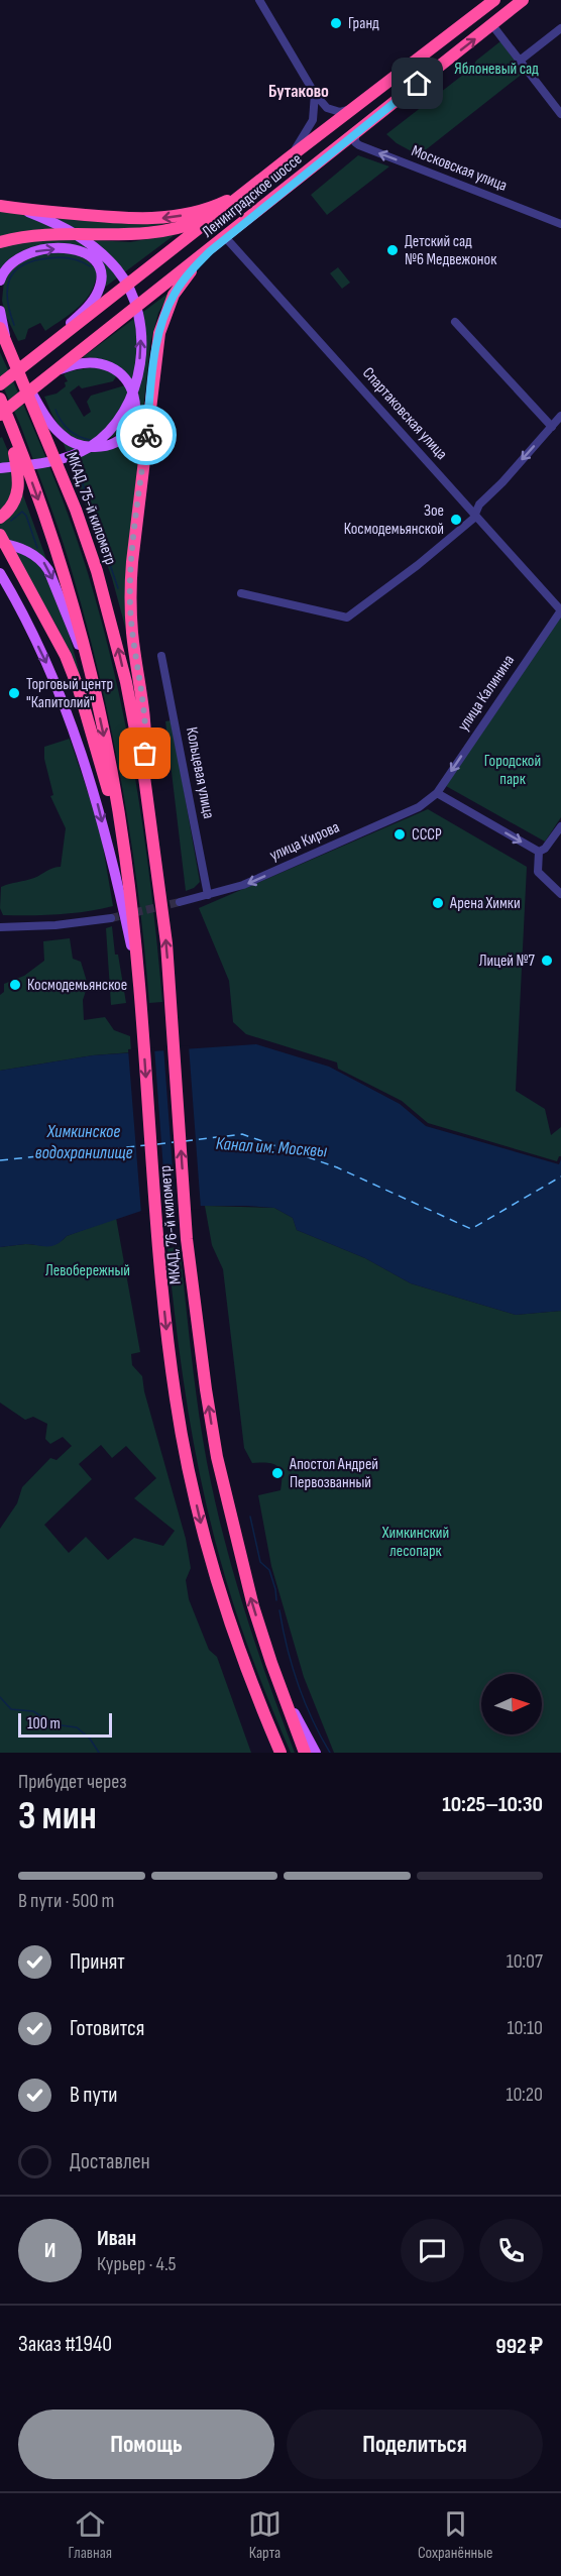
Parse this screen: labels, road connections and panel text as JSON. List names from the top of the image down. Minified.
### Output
{"streets":{"highway":["Ленинградское шоссе","МКАД, 75-й километр","МКАД, 76-й километр"],"street":["Московская улица","Спартаковская улица","улица Калинина","Кольцевая улица","улица Кирова"]},"crossings":[["Московская улица","Ленинградское шоссе"],["Ленинградское шоссе","Спартаковская улица"],["Спартаковская улица","улица Калинина"],["МКАД, 75-й километр","МКАД, 76-й километр"],["улица Калинина","улица Кирова"],["Кольцевая улица","улица Кирова"]],"one_way":["Московская улица","улица Калинина","улица Кирова"],"districts":["Бутаково"],"water":["Химкинское водохранилище","Канал им. Москвы"],"parks":["Яблоневый сад","Городской парк","Левобережный","Химкинский лесопарк"],"places":["Гранд","Детский сад №6 Медвежонок","Зое Космодемьянской","Торговый центр \"Капитолий\"","СССР","Арена Химки","Лицей №7","Космодемьянское","Апостол Андрей Первозванный"],"scale_bar":"100 m","north":"right","page":{"scale":"100 m","heading":["3 мин","Прибудет через","10:25–10:30"],"panel":["Иван","Курьер · 4.5","Заказ #1940","992 ₽"],"bar":"В пути · 500 m","list":[["Принят","10:07"],["Готовится","10:10"],["В пути","10:20"],"Доставлен"],"round":"И","buttons":["Помощь","Поделиться"],"tabs":["Главная","Карта","Сохранённые"]}}
